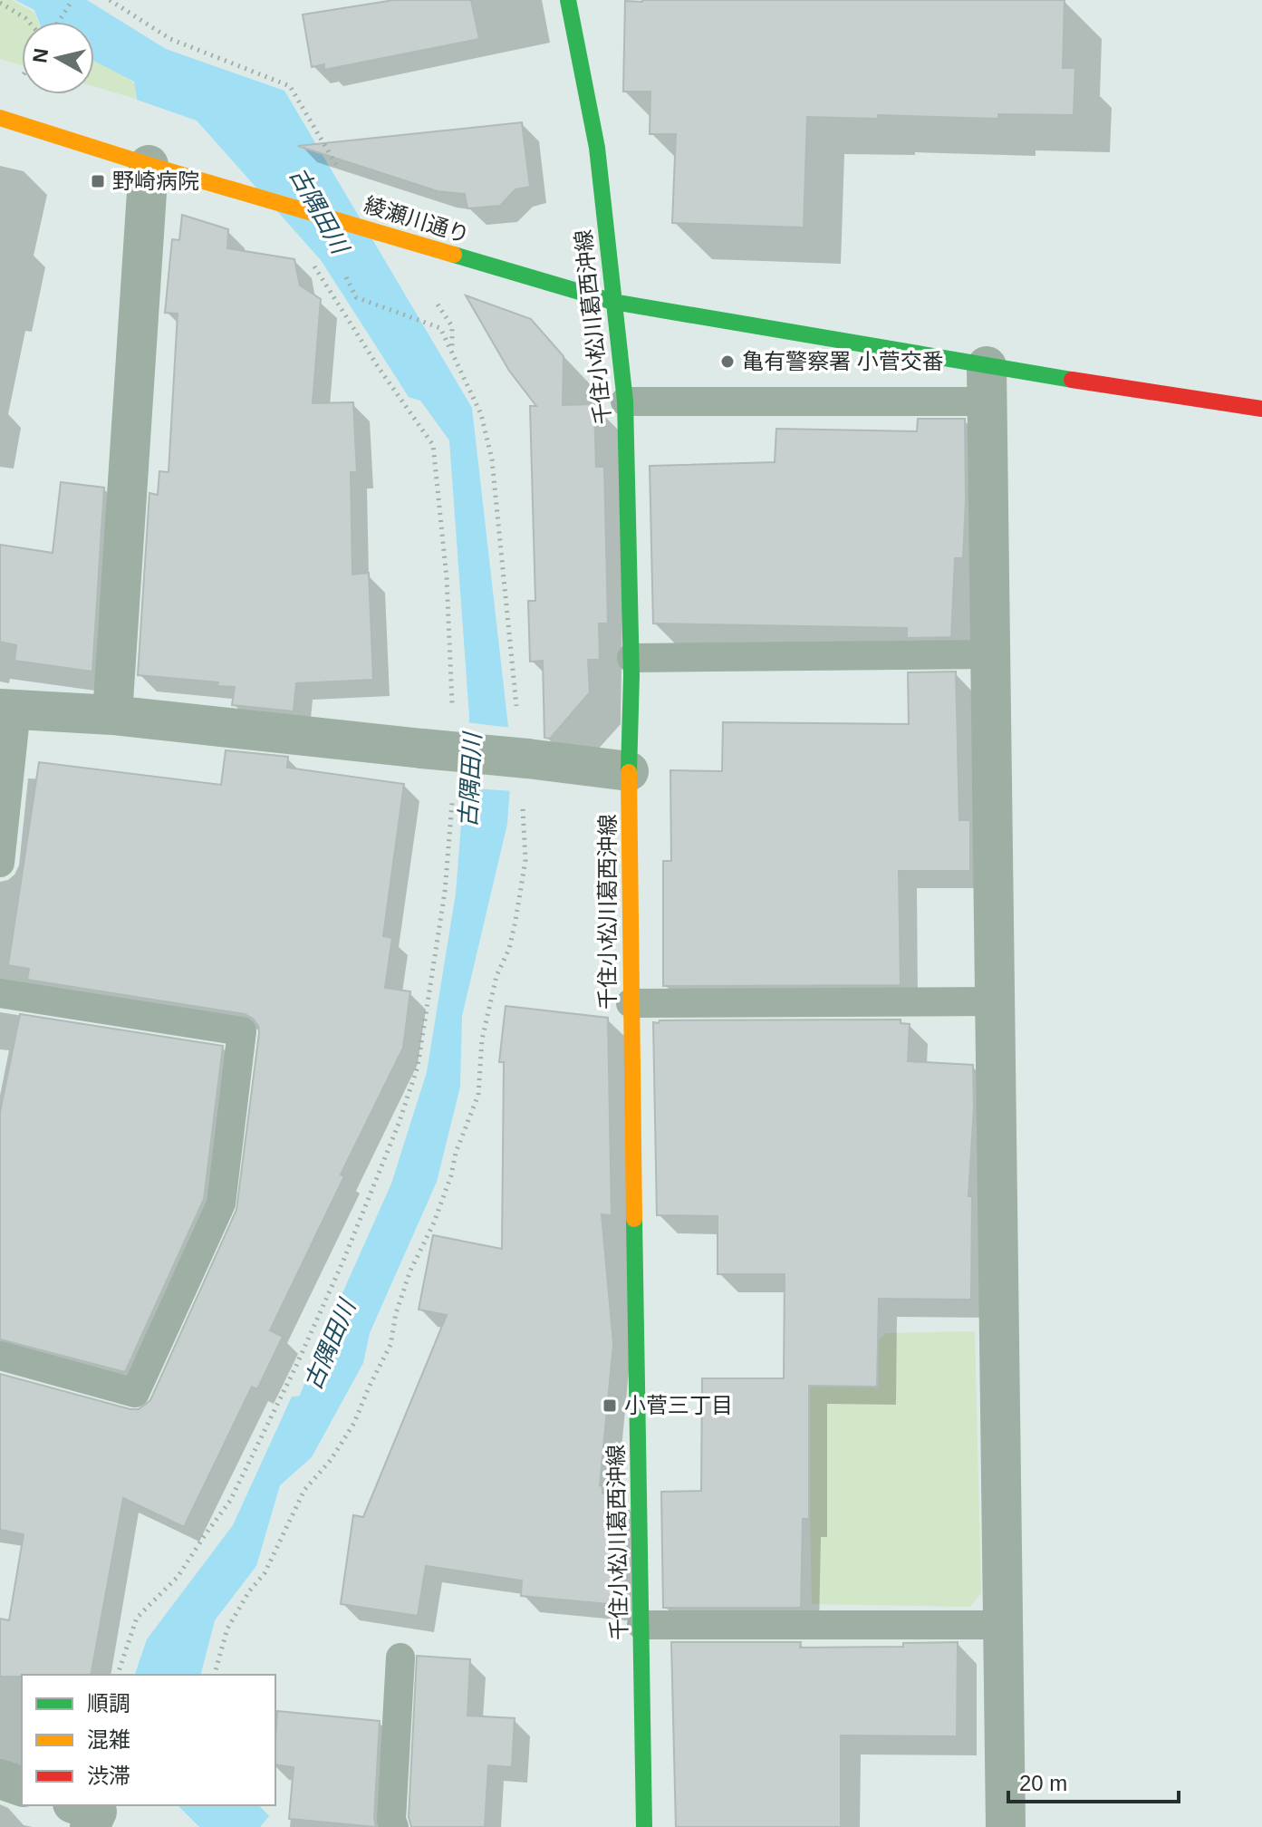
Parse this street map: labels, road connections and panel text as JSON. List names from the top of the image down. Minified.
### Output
{"streets":{"main road":["綾瀬川通り","千住小松川葛西沖線"]},"crossings":[["綾瀬川通り","千住小松川葛西沖線"]],"water":["古隅田川"],"places":{"transit":["野崎病院","小菅三丁目"],"other":["亀有警察署 小菅交番"]},"legend":["順調","混雑","渋滞"],"scale_bar":"20 m","north":"left"}
